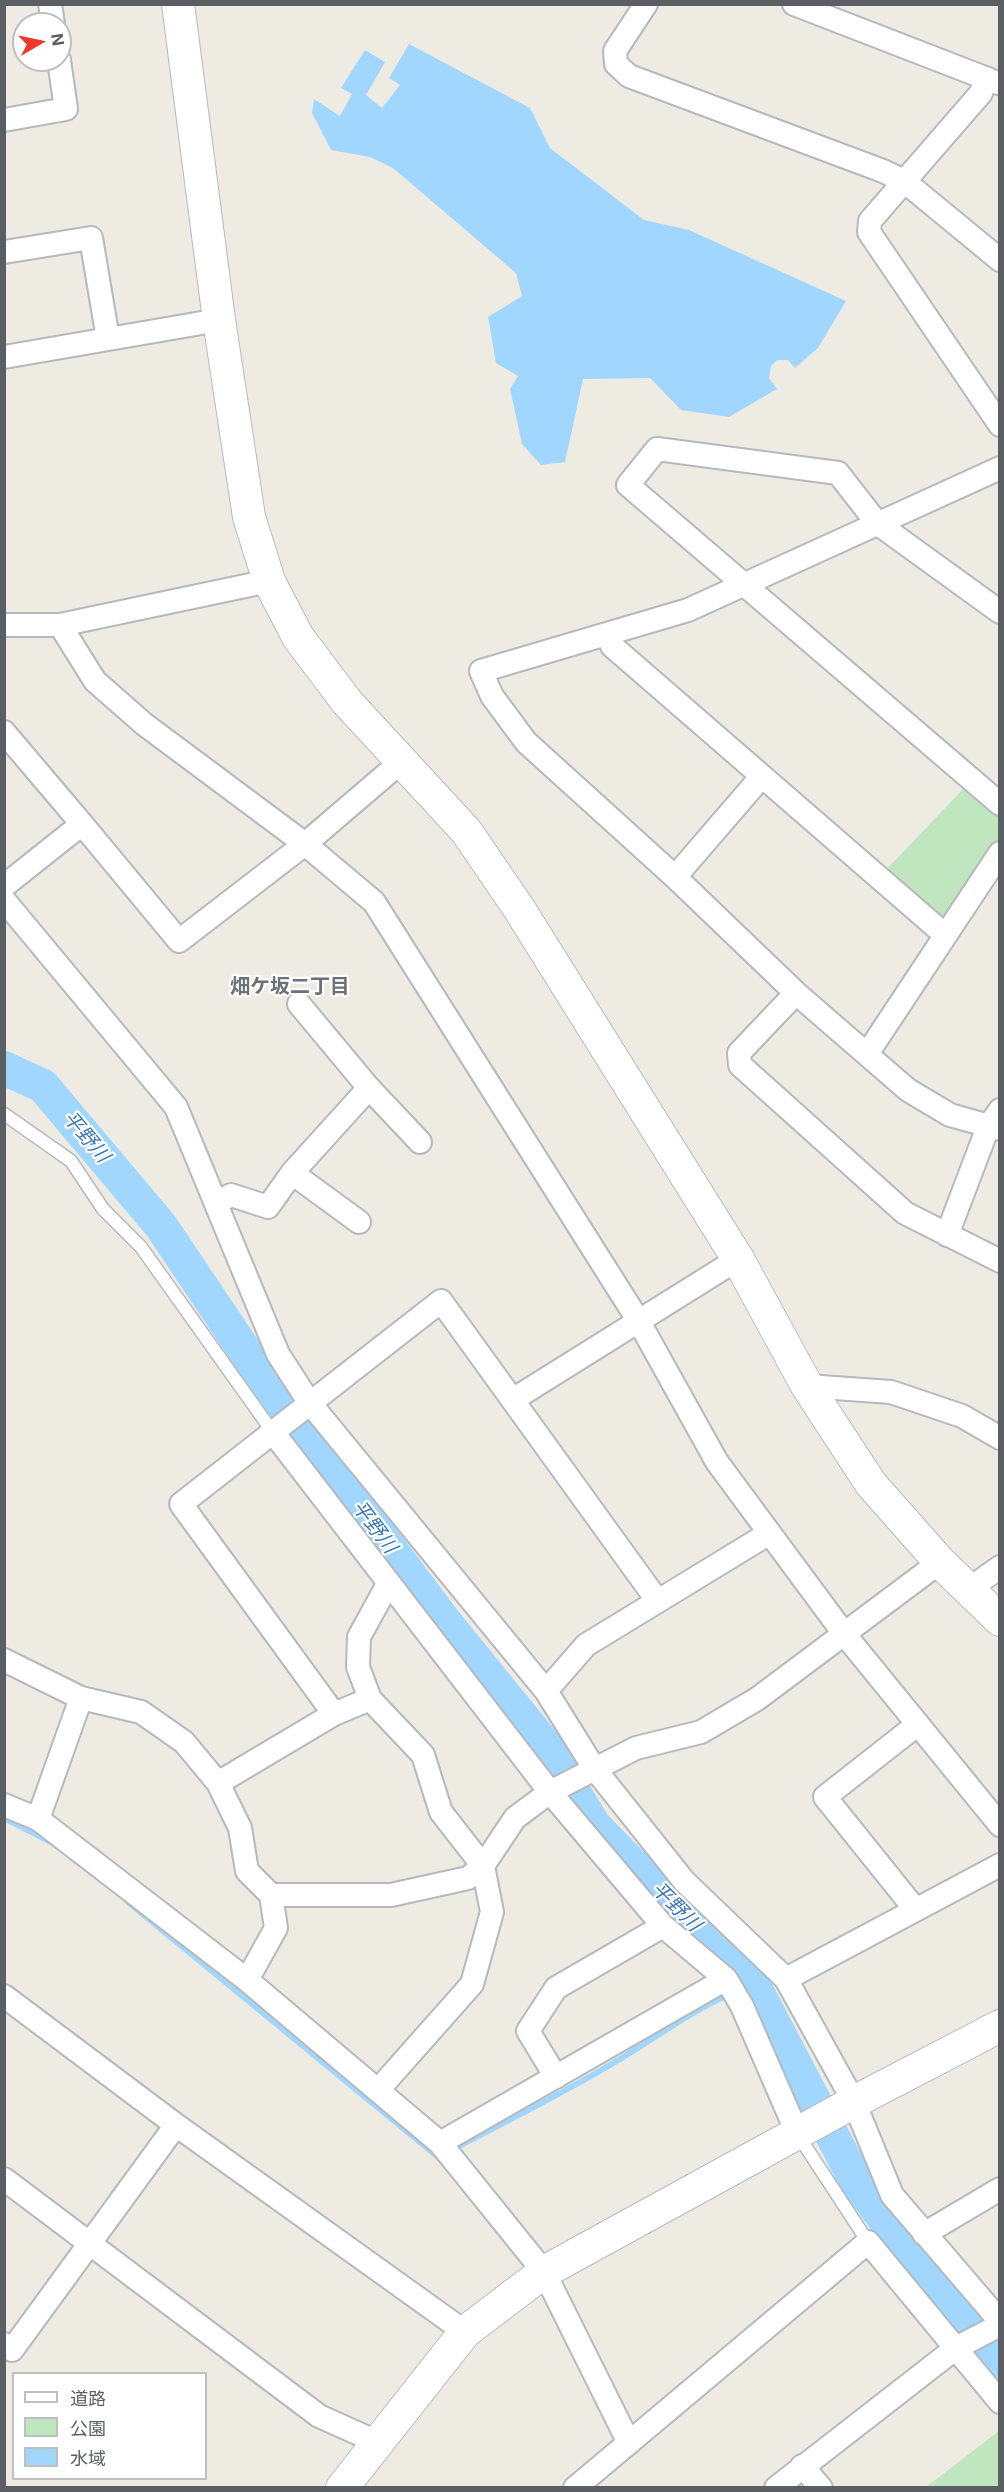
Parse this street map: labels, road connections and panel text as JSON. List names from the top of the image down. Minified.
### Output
{"districts":["畑ケ坂二丁目"],"water":["平野川"],"legend":["道路","公園","水域"],"north":"right"}
